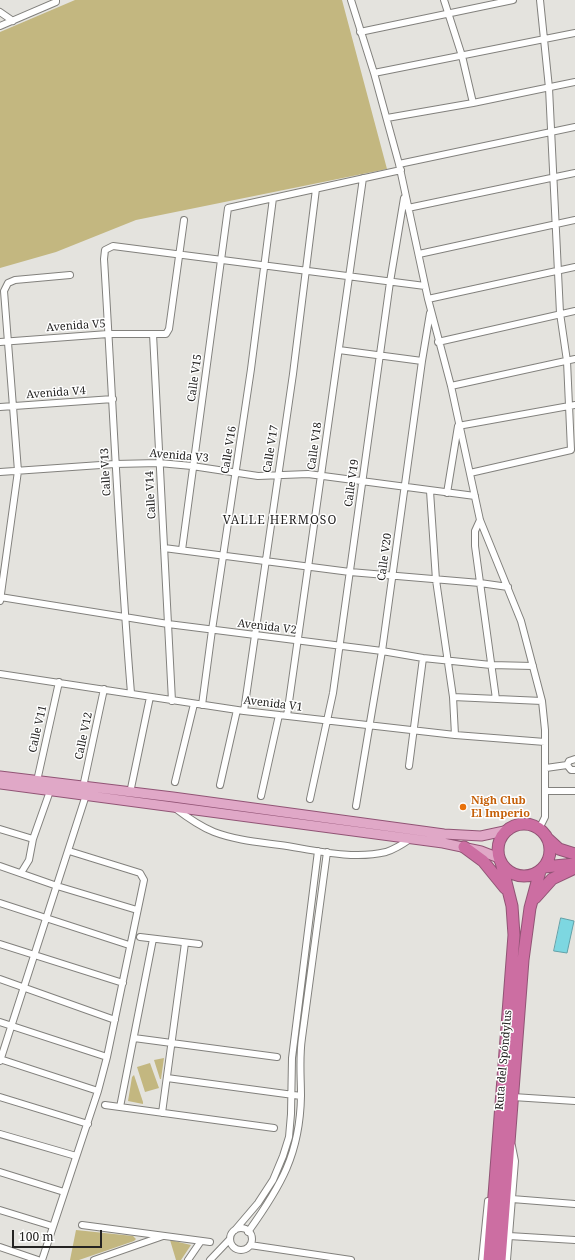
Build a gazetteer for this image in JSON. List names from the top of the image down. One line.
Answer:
{"streets":{"highway":["Ruta del Spóndylus"],"street":["Avenida V5","Calle V15","Avenida V4","Calle V18","Calle V17","Calle V16","Avenida V3","Calle V13","Calle V19","Calle V14","Calle V20","Avenida V2","Avenida V1","Calle V11","Calle V12"]},"crossings":[["Avenida V5","Calle V13"],["Avenida V5","Calle V14"],["Calle V15","Calle V16"],["Calle V15","Avenida V3"],["Avenida V4","Calle V13"],["Calle V18","Avenida V3"],["Calle V18","Avenida V2"],["Calle V18","Avenida V1"],["Calle V17","Avenida V3"],["Calle V17","Avenida V2"],["Calle V17","Avenida V1"],["Calle V16","Avenida V3"],["Calle V16","Avenida V2"],["Calle V16","Avenida V1"],["Avenida V3","Calle V13"],["Avenida V3","Calle V19"],["Avenida V3","Calle V14"],["Avenida V3","Calle V20"],["Calle V13","Avenida V2"],["Calle V13","Avenida V1"],["Calle V19","Avenida V2"],["Calle V19","Avenida V1"],["Calle V14","Avenida V2"],["Calle V14","Avenida V1"],["Calle V20","Avenida V2"],["Calle V20","Avenida V1"],["Avenida V1","Calle V11"],["Avenida V1","Calle V12"]],"districts":["VALLE HERMOSO"],"places":["Nigh Club El Imperio"],"scale_bar":"100 m"}
